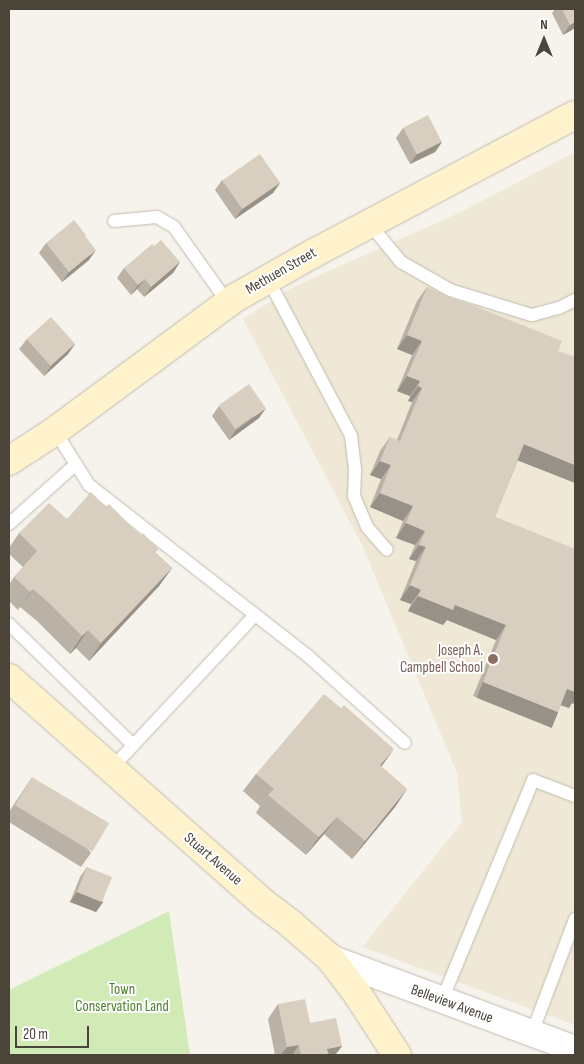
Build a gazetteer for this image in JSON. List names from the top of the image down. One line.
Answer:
{"streets":{"street":["Methuen Street","Stuart Avenue","Belleview Avenue"]},"crossings":[["Stuart Avenue","Belleview Avenue"]],"parks":["Town Conservation Land"],"places":["Joseph A. Campbell School"],"scale_bar":"20 m","north":"top"}
